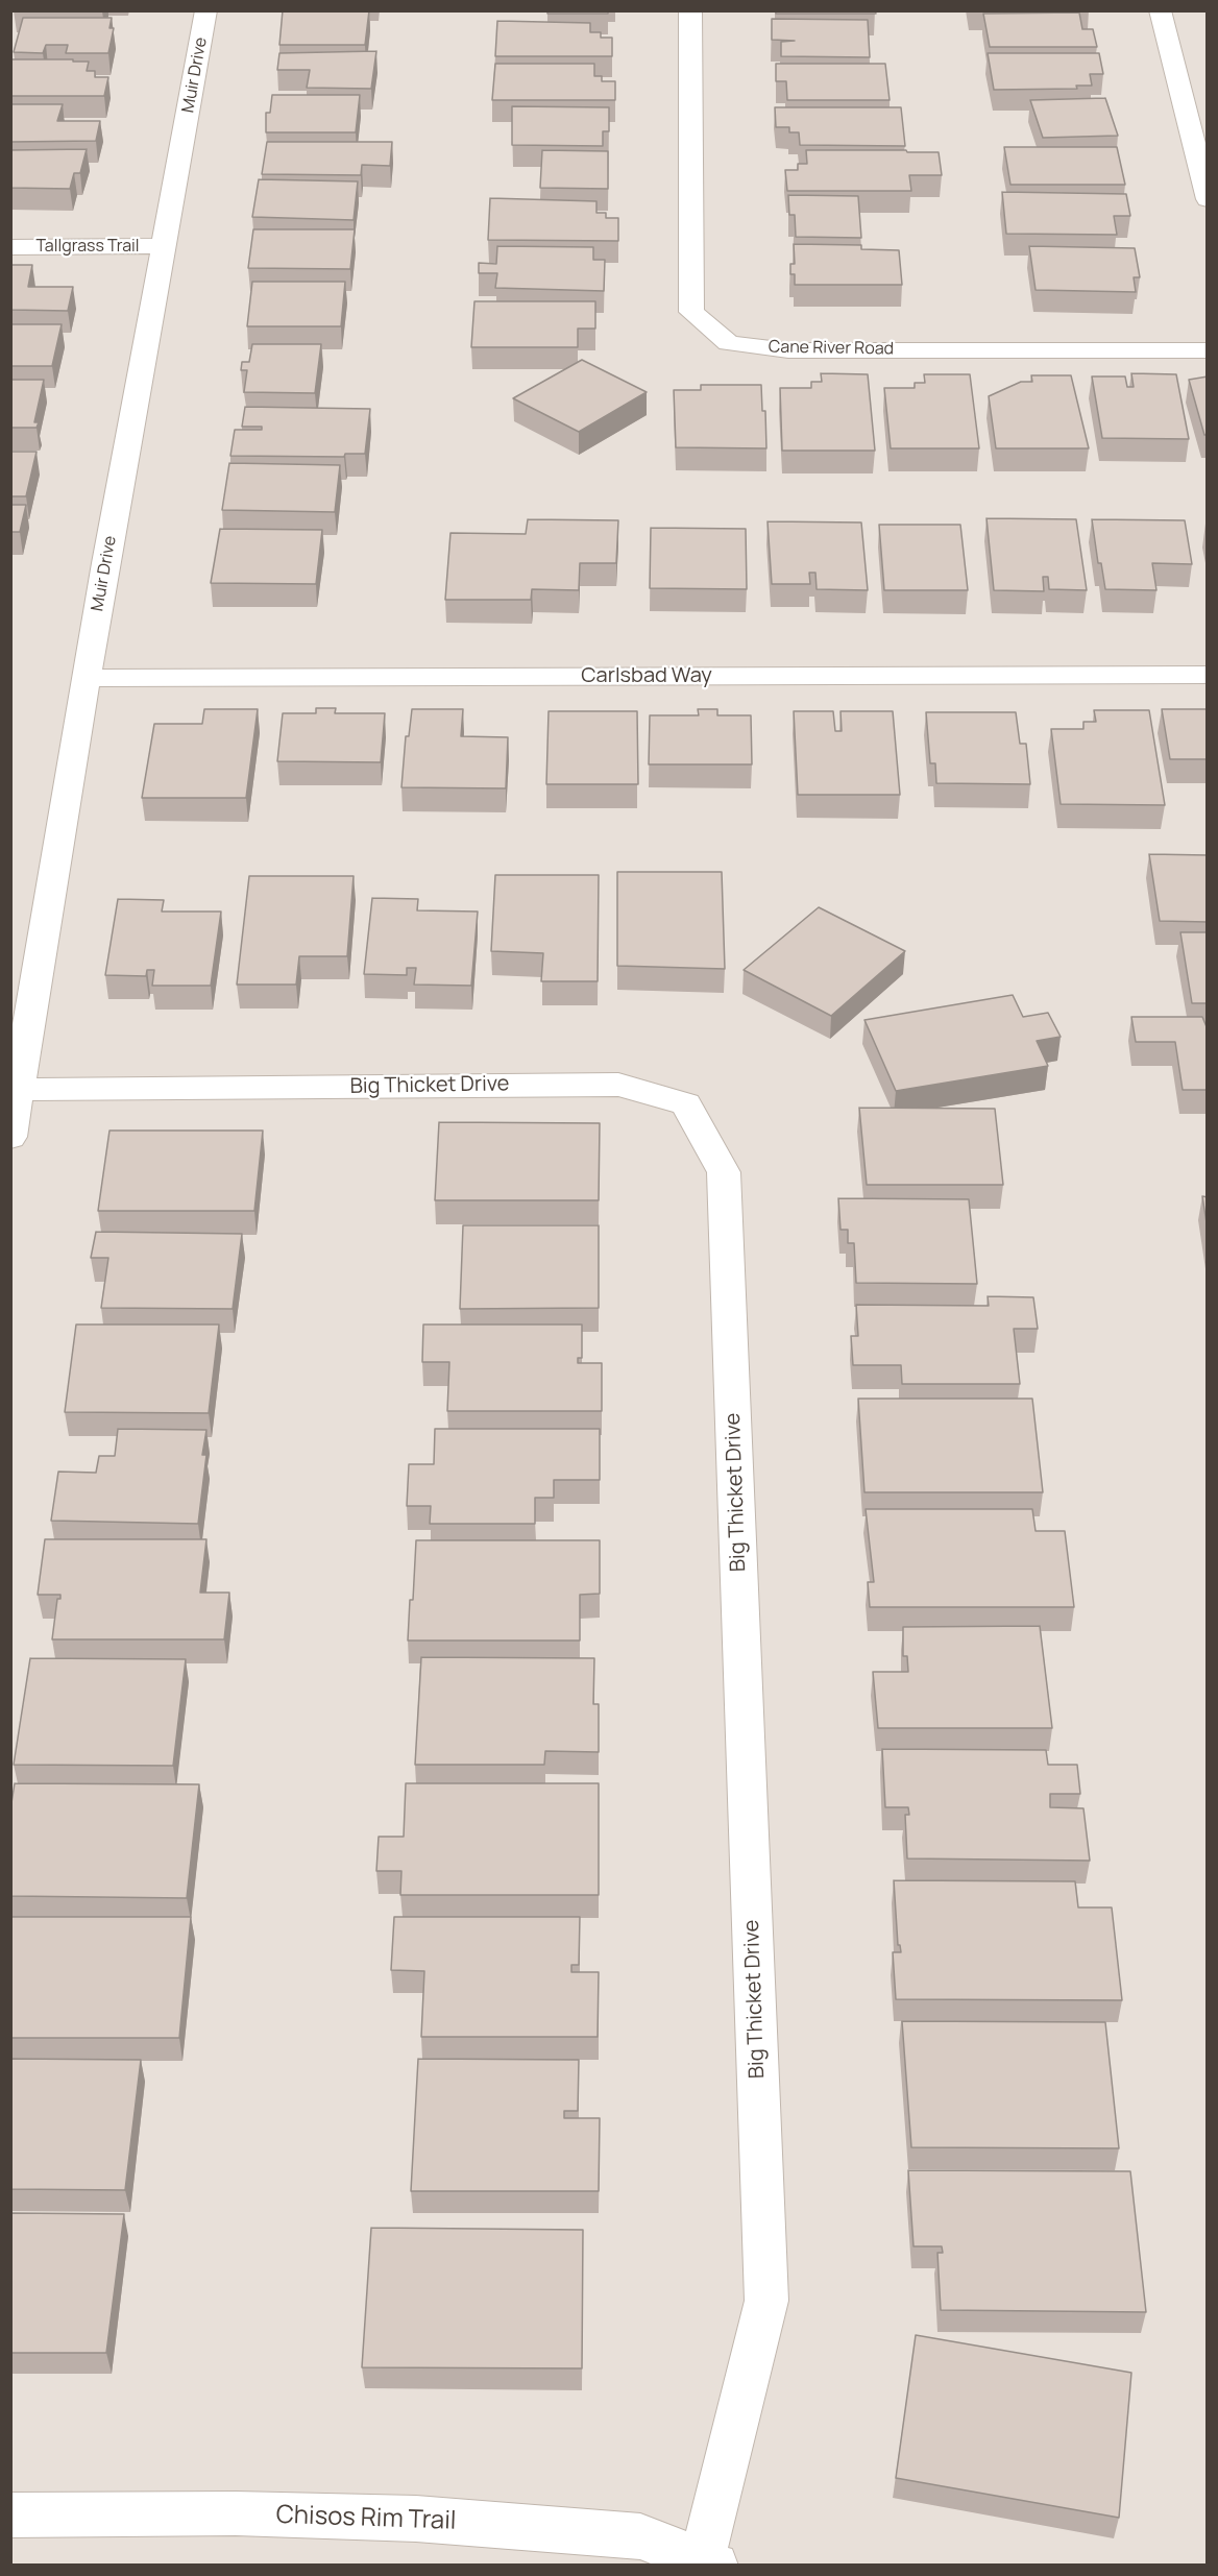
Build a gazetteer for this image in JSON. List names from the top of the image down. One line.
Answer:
{"streets":{"street":["Muir Drive","Tallgrass Trail","Cane River Road","Carlsbad Way","Big Thicket Drive","Chisos Rim Trail"]},"crossings":[["Muir Drive","Tallgrass Trail"],["Muir Drive","Carlsbad Way"],["Muir Drive","Big Thicket Drive"],["Big Thicket Drive","Chisos Rim Trail"]]}
